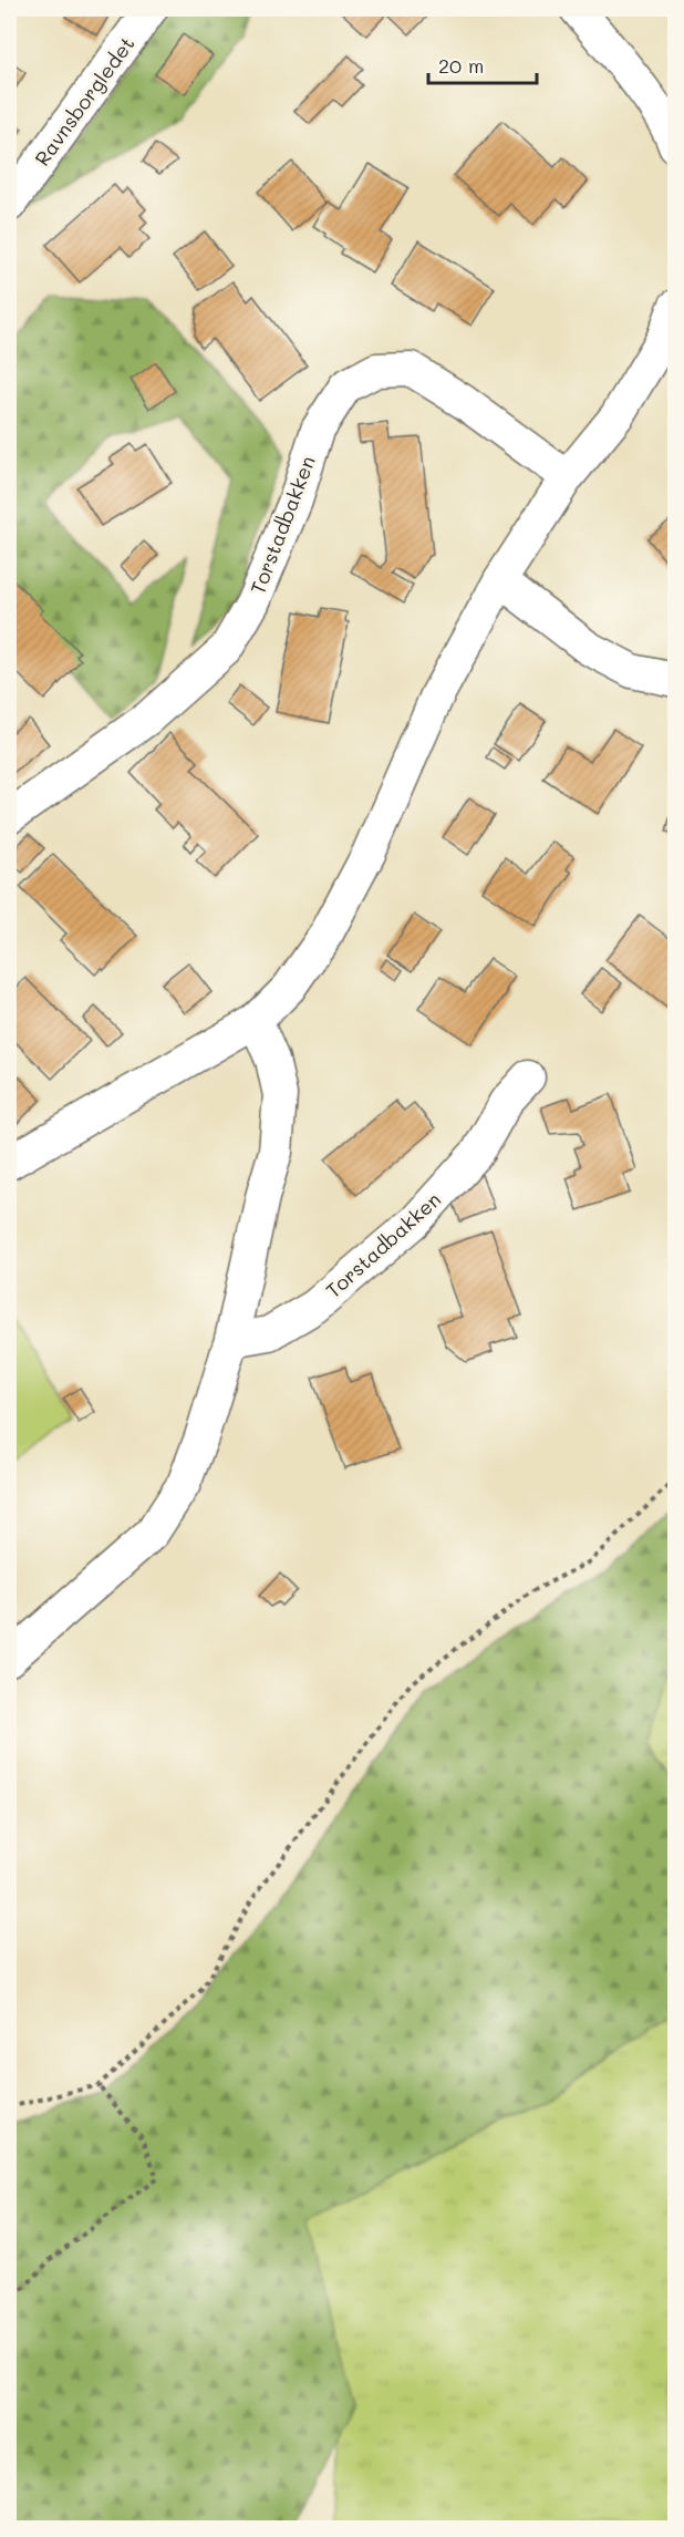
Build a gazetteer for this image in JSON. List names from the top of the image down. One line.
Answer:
{"streets":{"street":["Ravnsborgledet","Torstadbakken"]},"scale_bar":"20 m"}
